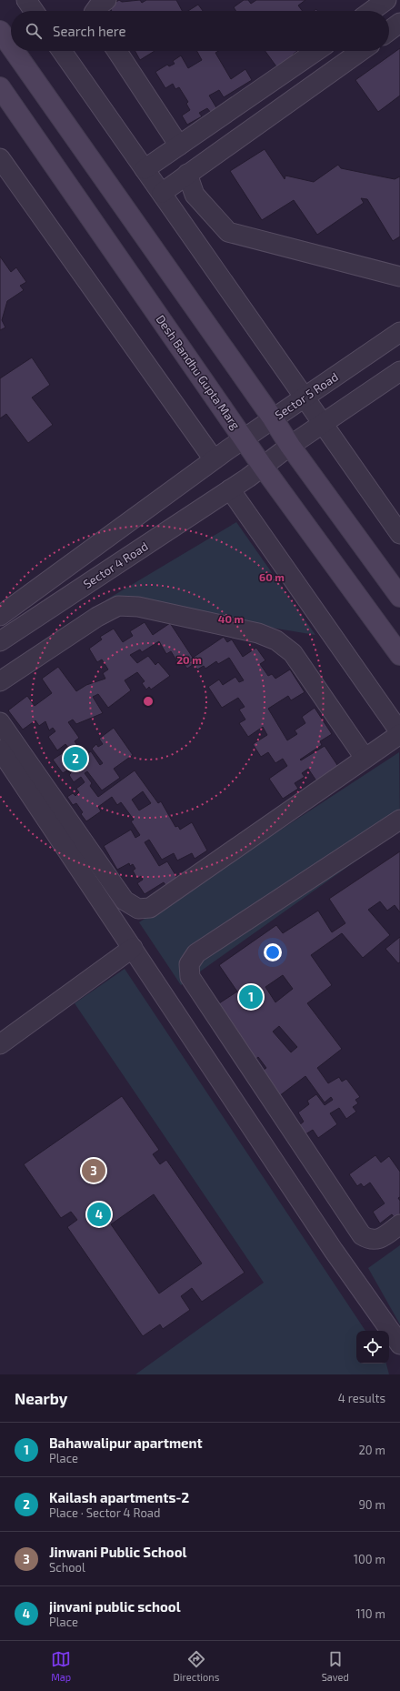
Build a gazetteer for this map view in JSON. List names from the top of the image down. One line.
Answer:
{"streets":{"street":["Desh Bandhu Gupta Marg","Sector 5 Road","Sector 4 Road"]},"crossings":[["Desh Bandhu Gupta Marg","Sector 5 Road"]],"page":{"search":"Search here","pins":["2","1","3","4"],"heading":["Nearby","4 results"],"list":[{"mark":"1","name":"Bahawalipur apartment","note":"Place","value":"20 m"},{"mark":"2","name":"Kailash apartments-2","note":"Place · Sector 4 Road","value":"90 m"},{"mark":"3","name":"Jinwani Public School","note":"School","value":"100 m"},{"mark":"4","name":"jinvani public school","note":"Place","value":"110 m"}],"nav":["Map","Directions","Saved"]},"rings":["60 m","40 m","20 m"]}
